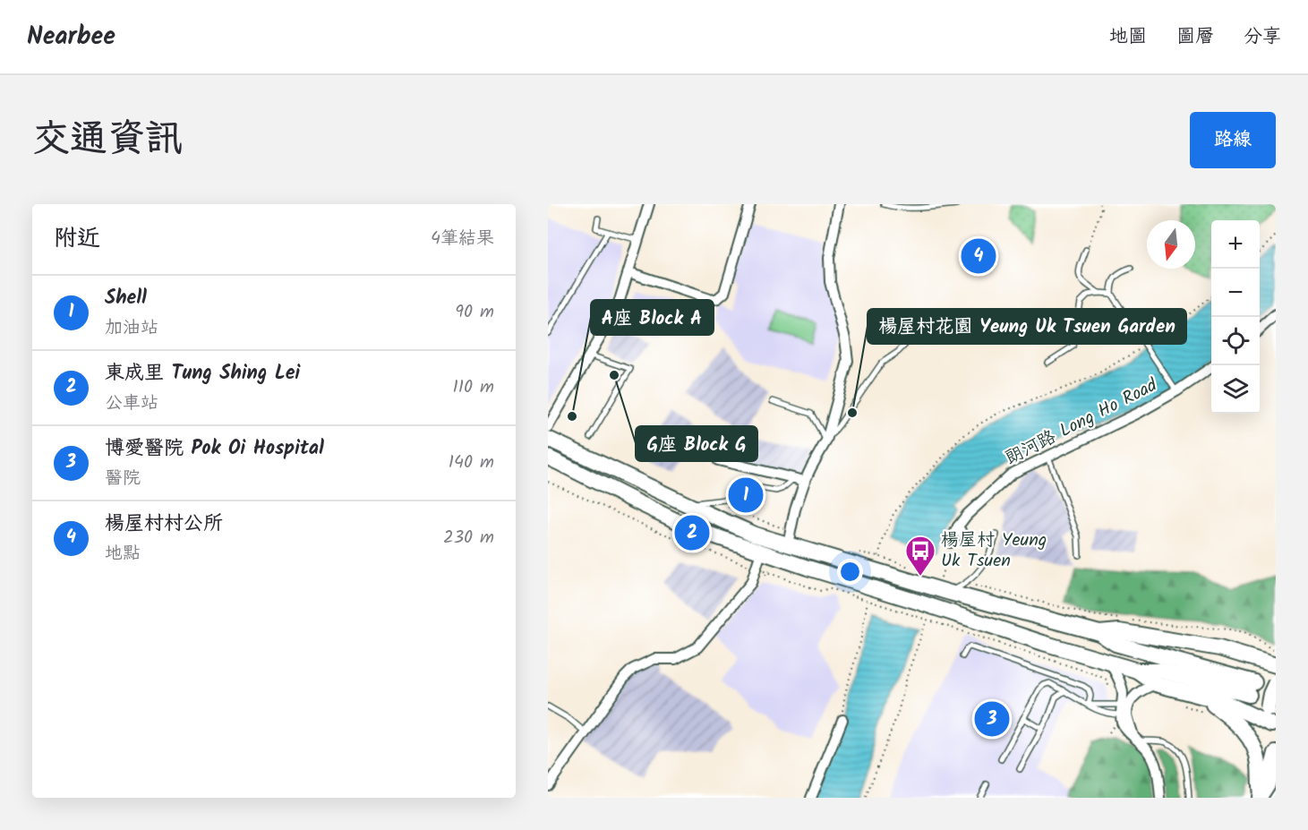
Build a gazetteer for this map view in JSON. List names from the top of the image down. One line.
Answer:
{"streets":{"street":["朗河路 Long Ho Road"]},"places":{"other":["G座 Block G","楊屋村花園 Yeung Uk Tsuen Garden","A座 Block A"],"bus stop":["楊屋村 Yeung Uk Tsuen"]},"north":"bottom","page":{"header":"Nearbee","nav":["地圖","圖層","分享"],"title":"交通資訊","buttons":"路線","heading":["附近","4筆結果"],"map_buttons":["+","−"],"pins":["4","1","2","3"],"list":[{"mark":"1","name":"Shell","note":"加油站","value":"90 m"},{"mark":"2","name":"東成里 Tung Shing Lei","note":"公車站","value":"110 m"},{"mark":"3","name":"博愛醫院 Pok Oi Hospital","note":"醫院","value":"140 m"},{"mark":"4","name":"楊屋村村公所","note":"地點","value":"230 m"}]}}
